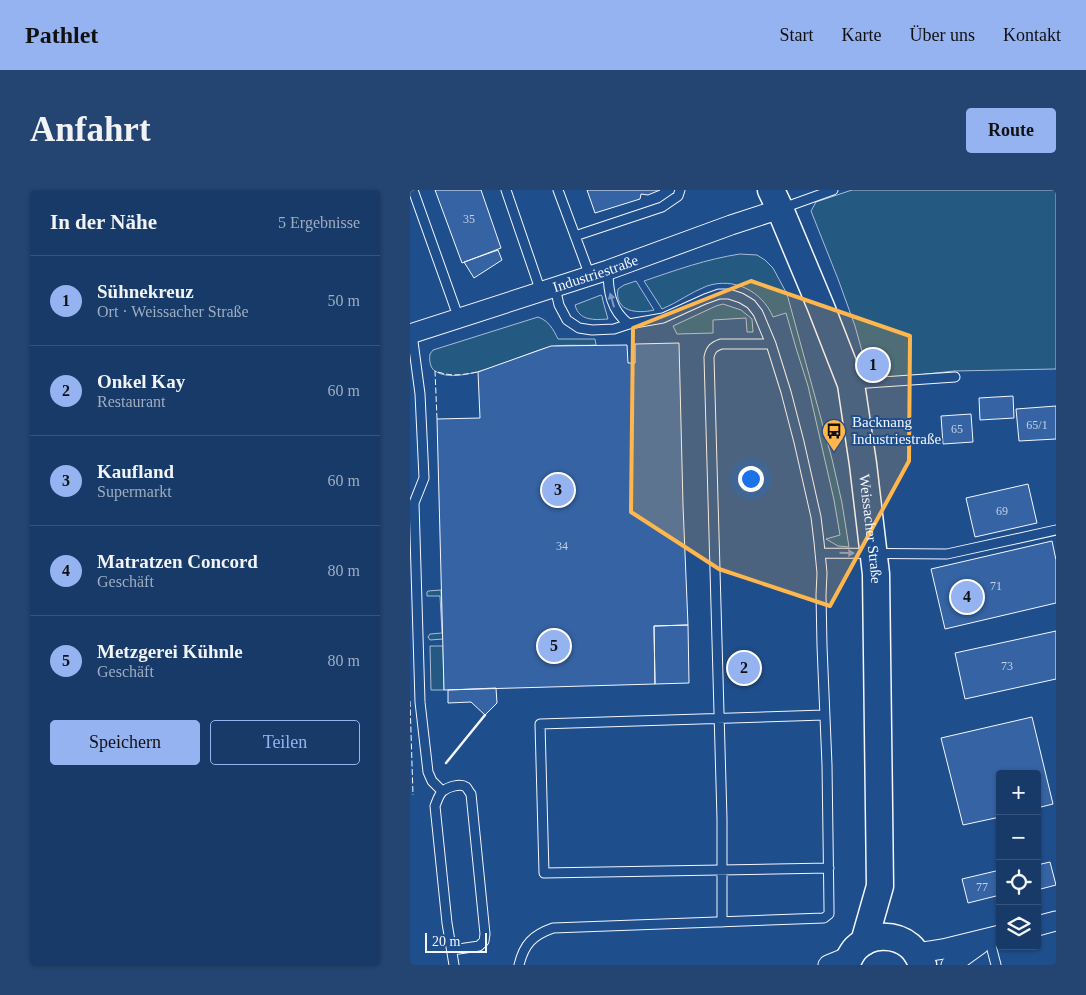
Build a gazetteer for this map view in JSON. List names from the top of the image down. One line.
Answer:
{"streets":{"street":["Industriestraße","Weissacher Straße"]},"crossings":[["Industriestraße","Weissacher Straße"]],"places":{"bus stop":["Backnang Industriestraße"]},"house_numbers":["35","65/1","65","69","34","71","73","77"],"scale_bar":"20 m","page":{"header":"Pathlet","nav":["Start","Karte","Über uns","Kontakt"],"buttons":["Route",["Speichern","Teilen"]],"title":"Anfahrt","heading":["In der Nähe","5 Ergebnisse"],"list":[{"mark":"1","name":"Sühnekreuz","note":"Ort · Weissacher Straße","value":"50 m"},{"mark":"2","name":"Onkel Kay","note":"Restaurant","value":"60 m"},{"mark":"3","name":"Kaufland","note":"Supermarkt","value":"60 m"},{"mark":"4","name":"Matratzen Concord","note":"Geschäft","value":"80 m"},{"mark":"5","name":"Metzgerei Kühnle","note":"Geschäft","value":"80 m"}],"pins":["1","3","4","5","2"],"map_buttons":["+","−"],"scale":"20 m"}}
